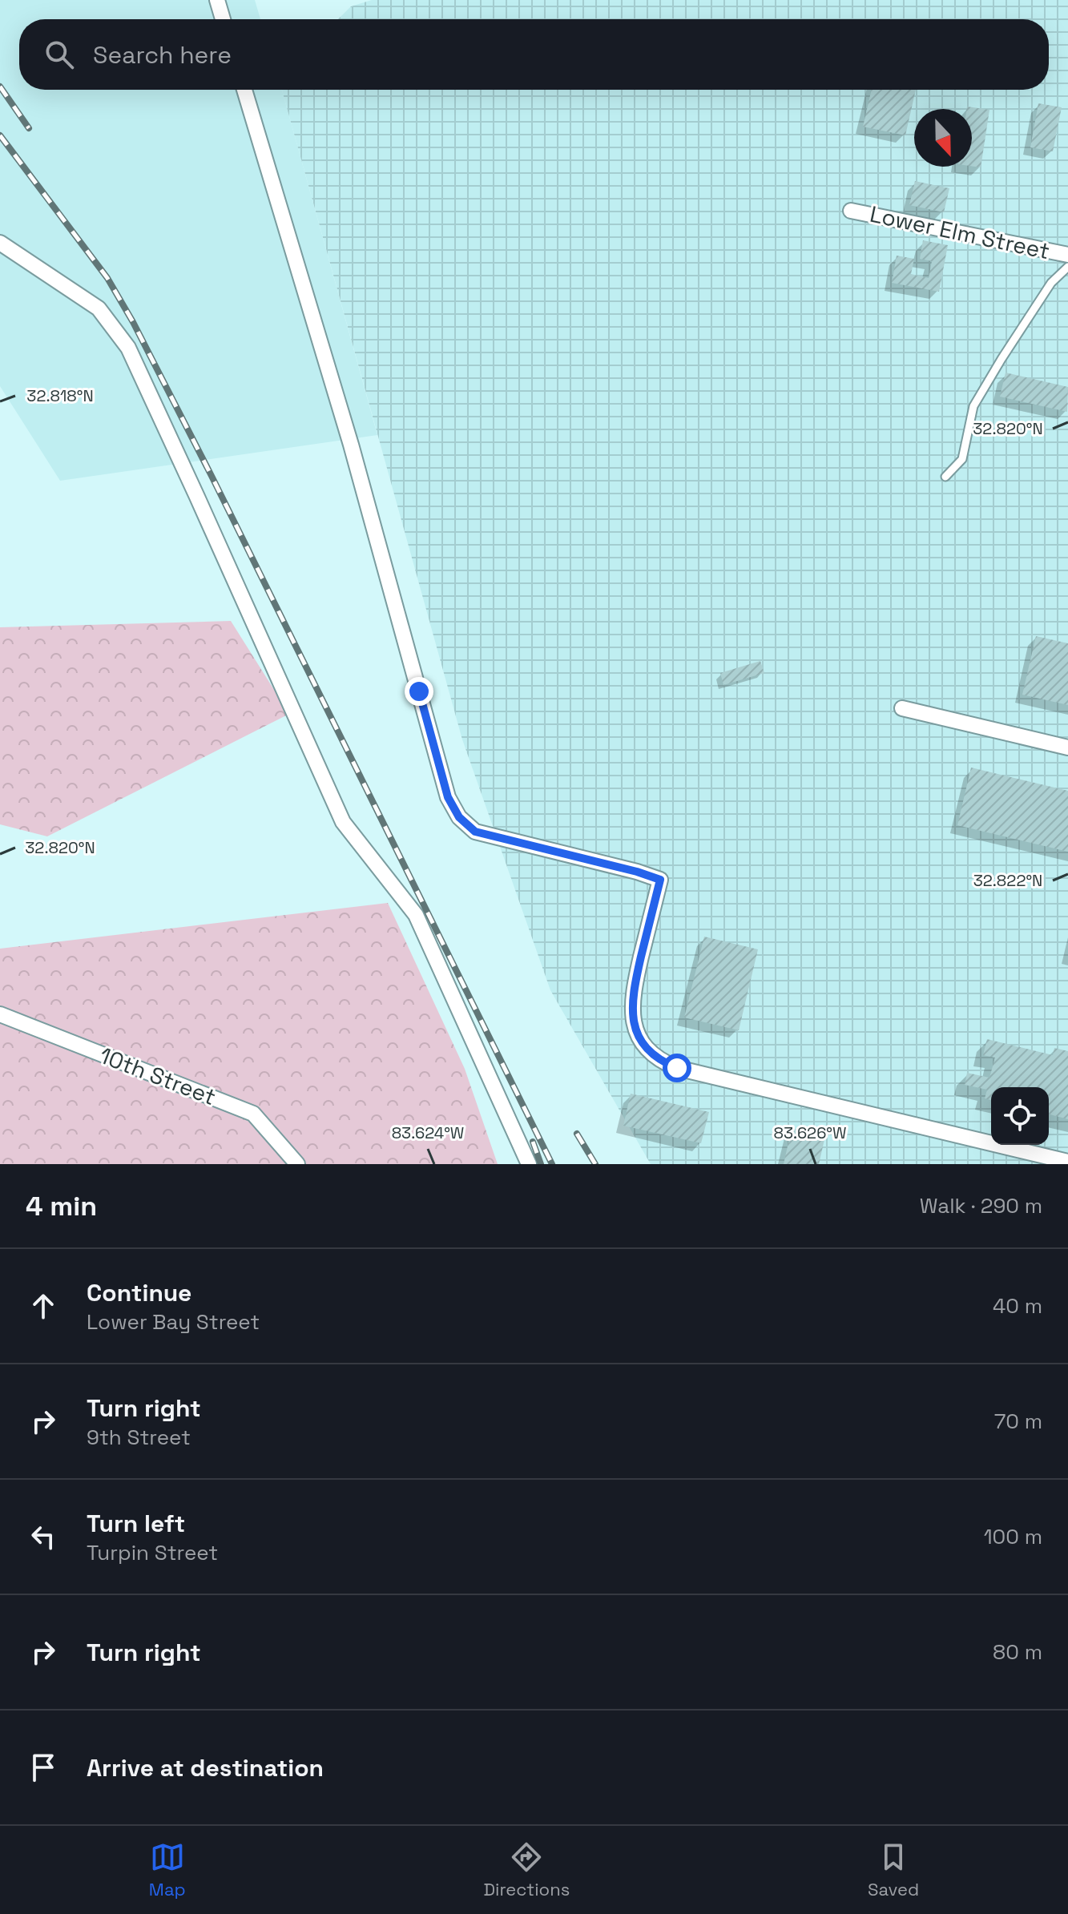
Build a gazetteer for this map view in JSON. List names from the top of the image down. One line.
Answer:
{"streets":{"street":["Lower Elm Street","10th Street"]},"north":"bottom","page":{"search":"Search here","heading":["4 min","Walk · 290 m"],"list":[["Continue","Lower Bay Street","40 m"],["Turn right","9th Street","70 m"],["Turn left","Turpin Street","100 m"],["Turn right","80 m"],"Arrive at destination"],"nav":["Map","Directions","Saved"]},"coordinates":["32.818°N","32.820°N","32.822°N","83.624°W","83.626°W"]}
